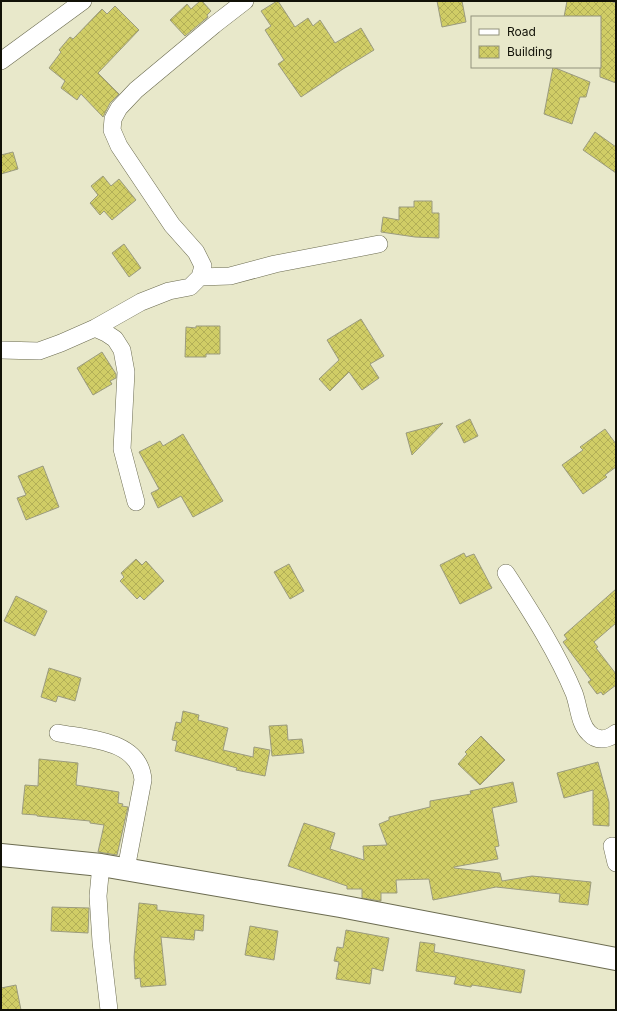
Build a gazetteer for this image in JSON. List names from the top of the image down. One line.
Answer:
{"legend":["Road","Building"]}
